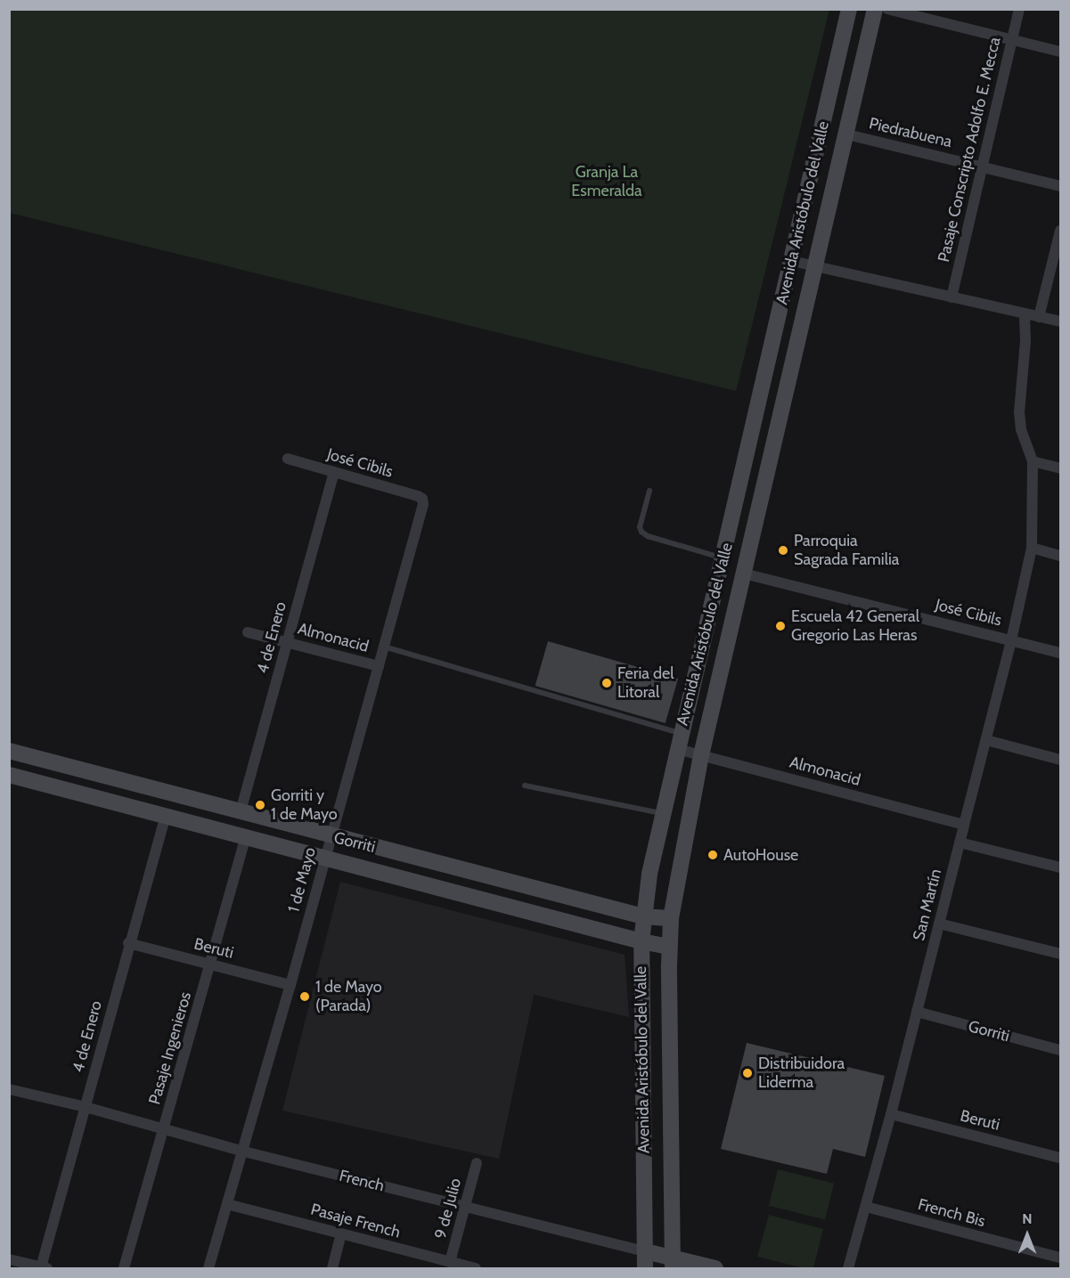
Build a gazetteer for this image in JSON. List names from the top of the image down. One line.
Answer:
{"streets":{"main road":["Avenida Aristóbulo del Valle","Gorriti","French"],"street":["Piedrabuena","Pasaje Conscripto Adolfo E. Mecca","José Cibils","4 de Enero","Almonacid","1 de Mayo","San Martín","Beruti","Pasaje Ingenieros","9 de Julio","French Bis","Pasaje French"]},"crossings":[["Piedrabuena","Pasaje Conscripto Adolfo E. Mecca"],["Piedrabuena","Avenida Aristóbulo del Valle"],["Avenida Aristóbulo del Valle","José Cibils"],["Avenida Aristóbulo del Valle","Almonacid"],["Avenida Aristóbulo del Valle","Gorriti"],["Avenida Aristóbulo del Valle","French"],["José Cibils","4 de Enero"],["José Cibils","1 de Mayo"],["José Cibils","San Martín"],["4 de Enero","Almonacid"],["4 de Enero","Gorriti"],["4 de Enero","Beruti"],["4 de Enero","French"],["Almonacid","1 de Mayo"],["Almonacid","San Martín"],["Gorriti","1 de Mayo"],["Gorriti","San Martín"],["Gorriti","Pasaje Ingenieros"],["1 de Mayo","Beruti"],["1 de Mayo","French"],["1 de Mayo","Pasaje French"],["San Martín","Beruti"],["San Martín","French Bis"],["Beruti","Pasaje Ingenieros"],["Pasaje Ingenieros","French"],["French","9 de Julio"],["9 de Julio","Pasaje French"]],"parks":["Granja La Esmeralda"],"places":["Parroquia Sagrada Familia","Escuela 42 General Gregorio Las Heras","Feria del Litoral","Gorriti y 1 de Mayo","AutoHouse","1 de Mayo (Parada)","Distribuidora Liderma"],"north":"top"}
